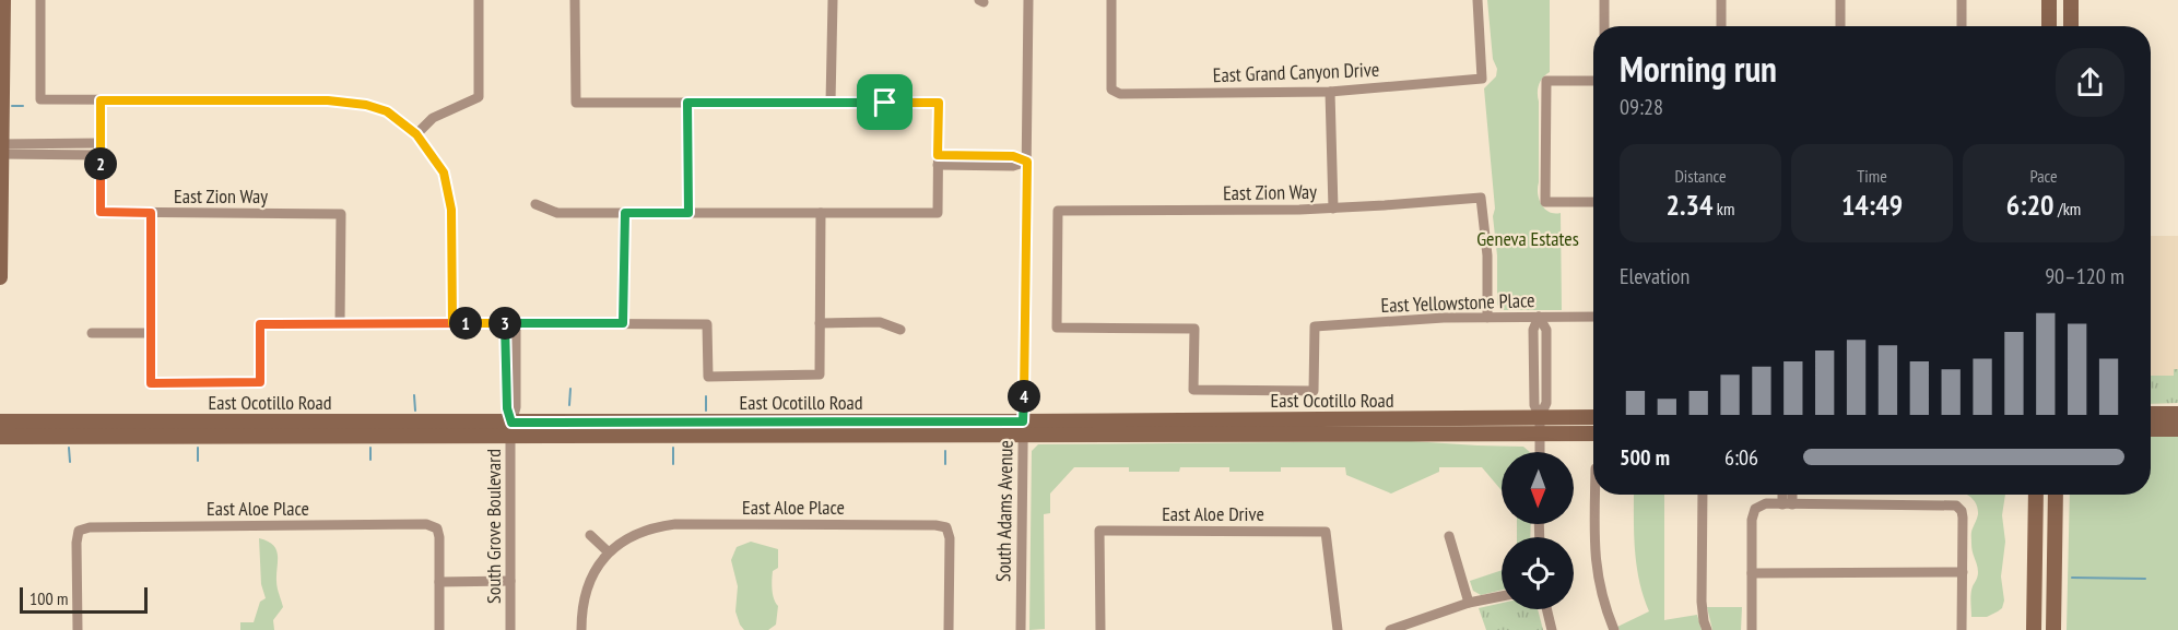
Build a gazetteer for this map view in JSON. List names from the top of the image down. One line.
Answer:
{"streets":{"main road":["East Ocotillo Road"],"street":["East Grand Canyon Drive","East Zion Way","East Yellowstone Place","East Aloe Place","South Adams Avenue","East Aloe Drive","South Grove Boulevard"]},"crossings":[["East Zion Way","East Yellowstone Place"],["East Ocotillo Road","South Adams Avenue"],["East Ocotillo Road","South Grove Boulevard"]],"parks":["Geneva Estates"],"scale_bar":"100 m","north":"bottom","page":{"heading":["Morning run","09:28"],"stats":[["Distance","2.34 km"],["Time","14:49"],["Pace","6:20 /km"]],"pins":["2","1","3","4"],"chart":["Elevation","90–120 m"],"list":[{"name":"500 m","note":"6:06"}],"scale":"100 m"}}
